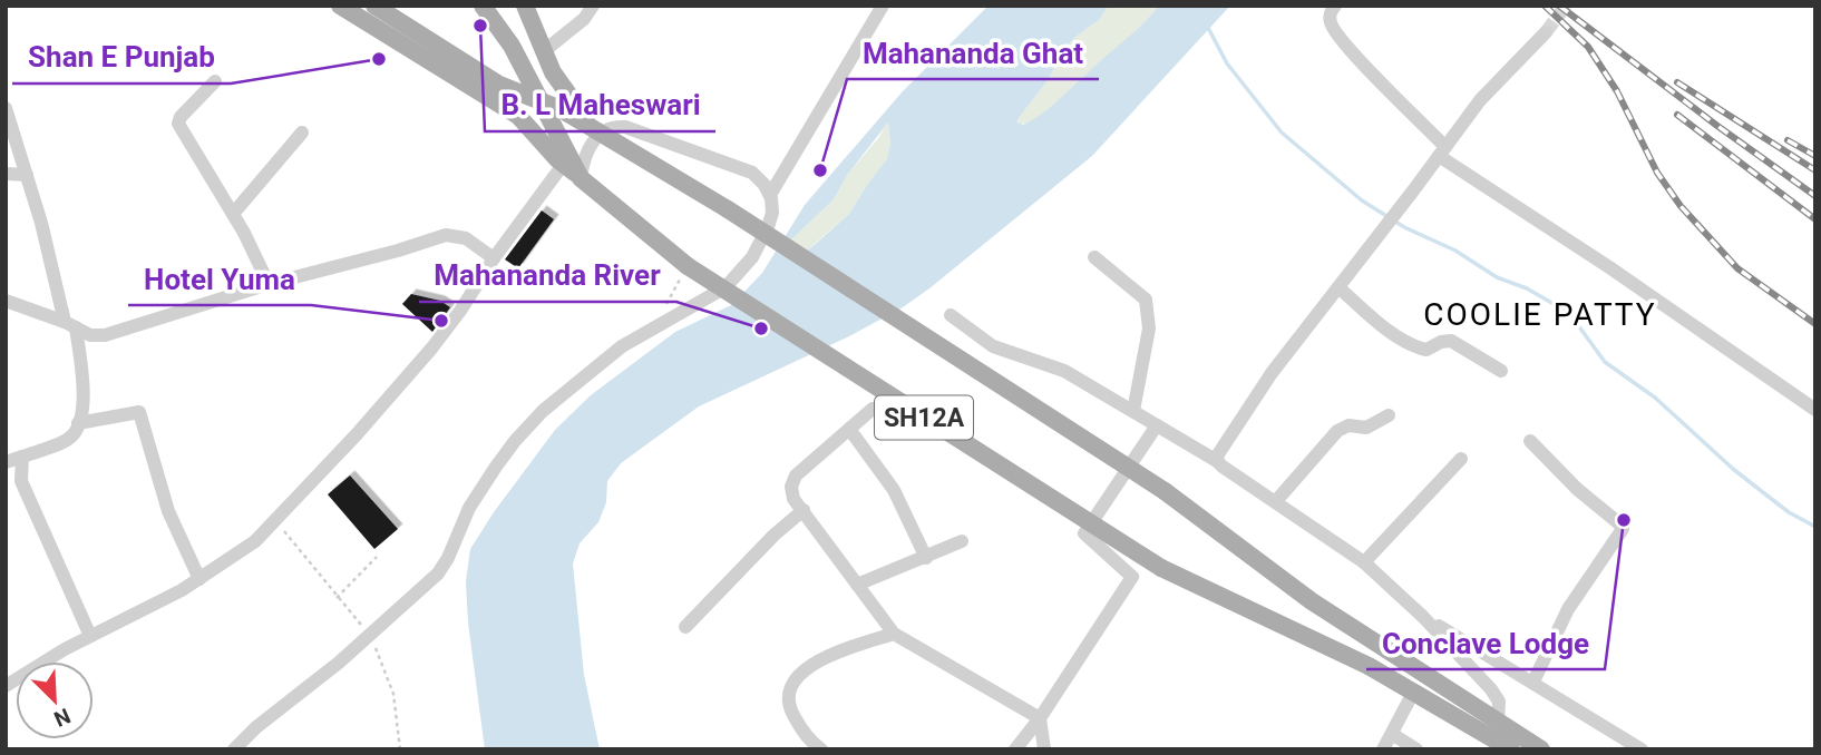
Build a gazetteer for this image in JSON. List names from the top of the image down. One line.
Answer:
{"streets":{"main road":["SH12A"]},"districts":["COOLIE PATTY"],"places":["B. L Maheswari","Shan E Punjab","Mahananda Ghat","Hotel Yuma","Mahananda River","Conclave Lodge"],"north":"bottom right"}
